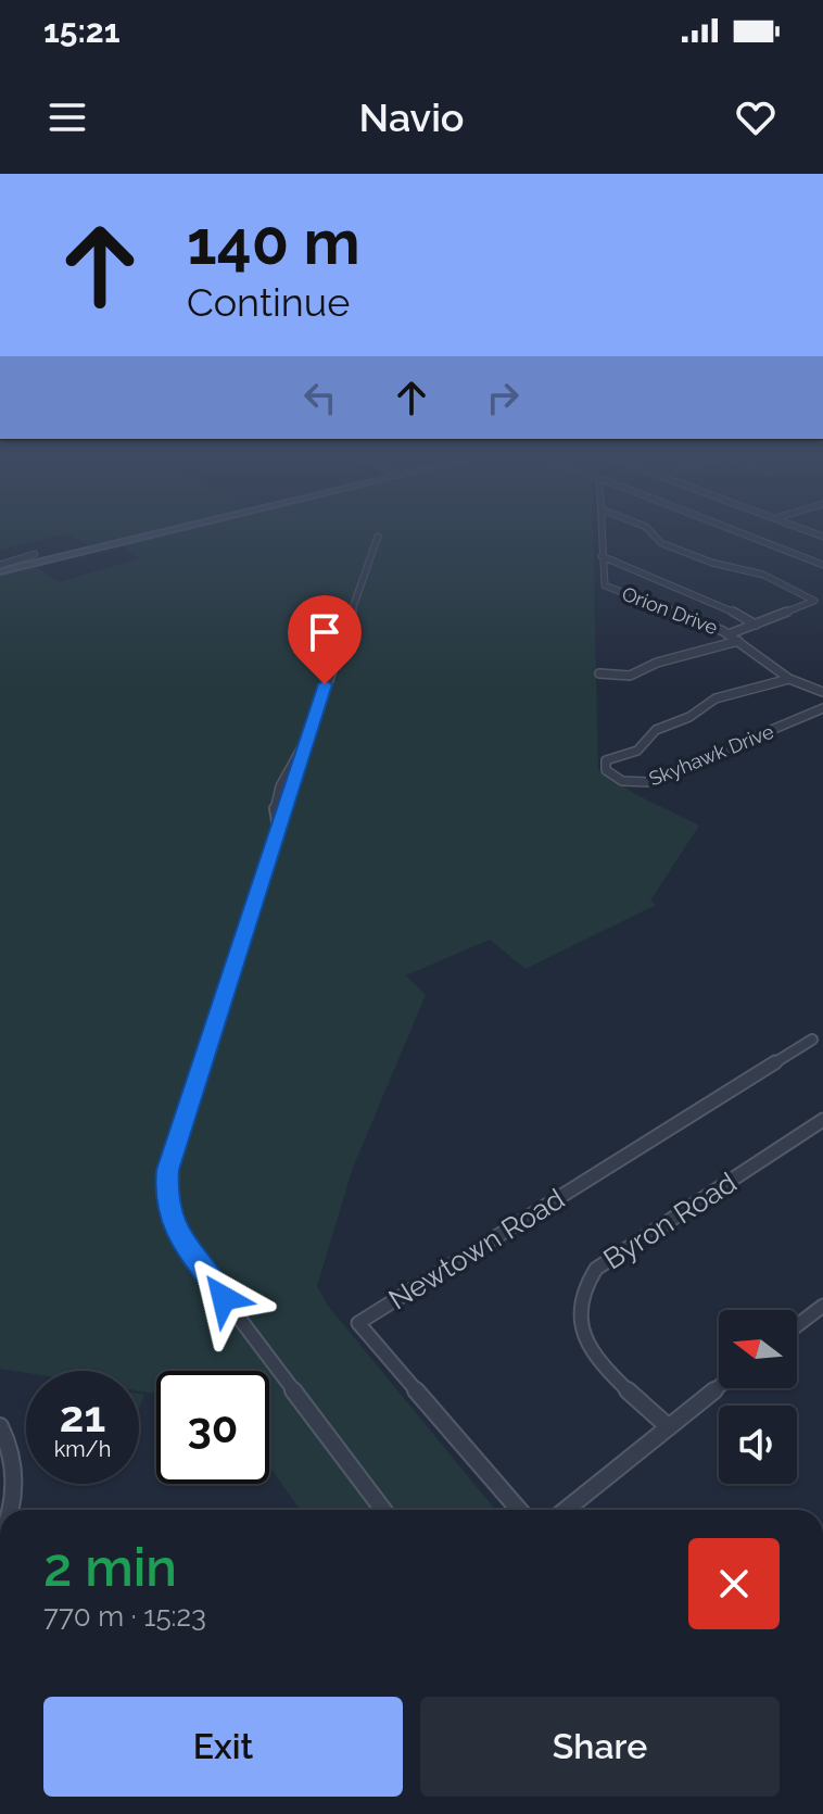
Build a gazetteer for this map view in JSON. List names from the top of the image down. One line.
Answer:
{"streets":{"street":["Orion Drive","Skyhawk Drive","Byron Road","Newtown Road"]},"north":"left","page":{"status":"15:21","header":"Navio","turn":["140 m","Continue"],"speed":"21 km/h","limit":"30","heading":["2 min","770 m · 15:23"],"buttons":["Exit","Share"]}}
